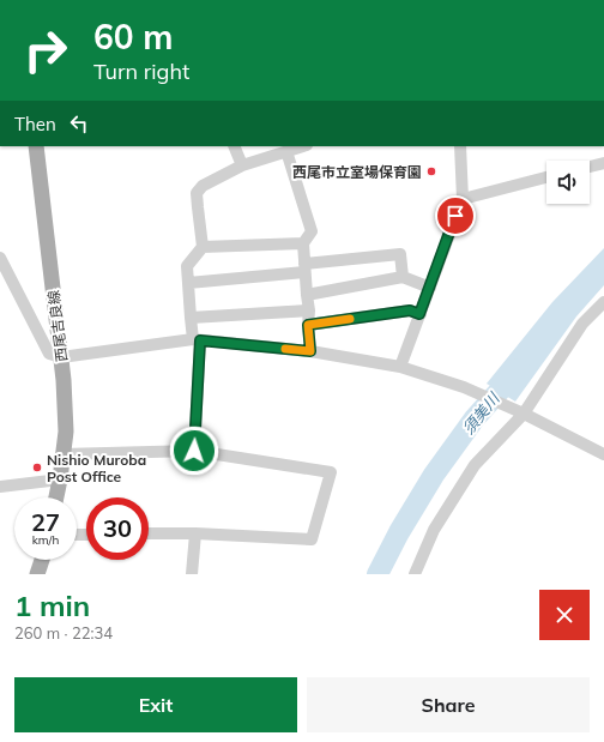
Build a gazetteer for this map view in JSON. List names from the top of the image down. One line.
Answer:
{"streets":{"main road":["西尾吉良線"]},"water":["須美川"],"places":["西尾市立室場保育園","Nishio Muroba Post Office"],"page":{"turn":["60 m","Turn right"],"then":"Then","speed":"27 km/h","limit":"30","heading":["1 min","260 m · 22:34"],"buttons":["Exit","Share"]}}
